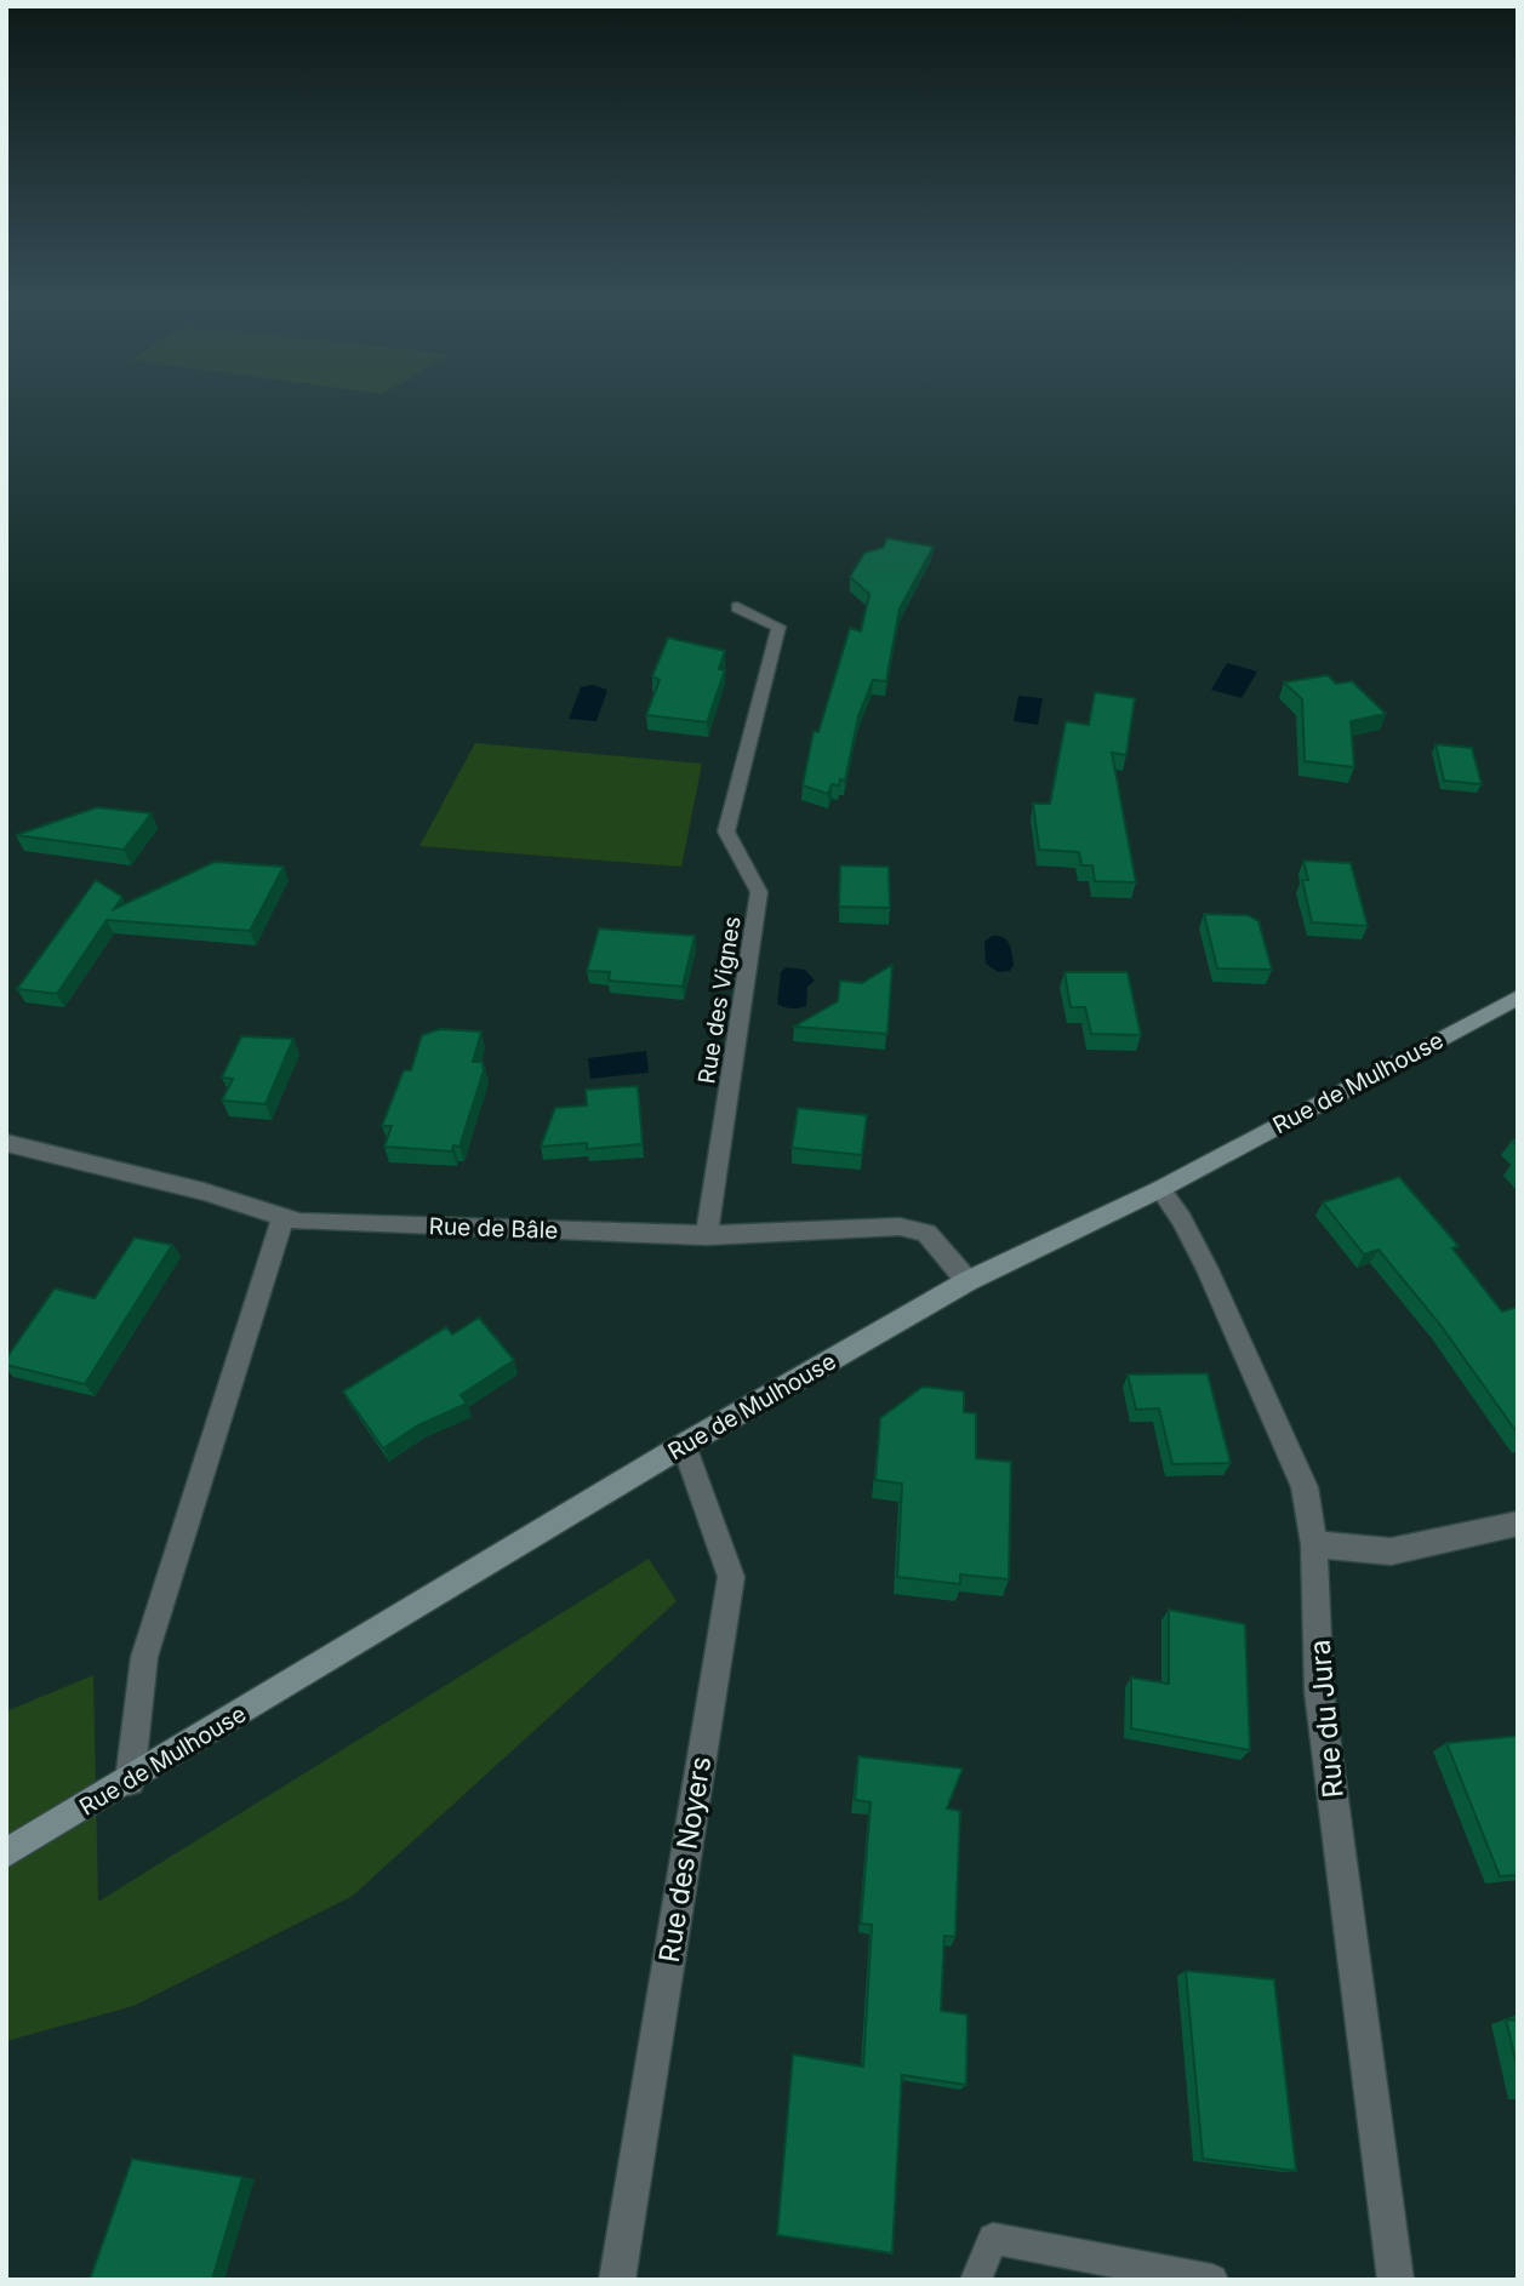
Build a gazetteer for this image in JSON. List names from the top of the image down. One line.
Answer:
{"streets":{"main road":["Rue de Mulhouse"],"street":["Rue des Vignes","Rue de Bâle","Rue du Jura","Rue des Noyers"]},"crossings":[["Rue des Vignes","Rue de Bâle"],["Rue de Mulhouse","Rue de Bâle"],["Rue de Mulhouse","Rue du Jura"],["Rue de Mulhouse","Rue des Noyers"]]}
